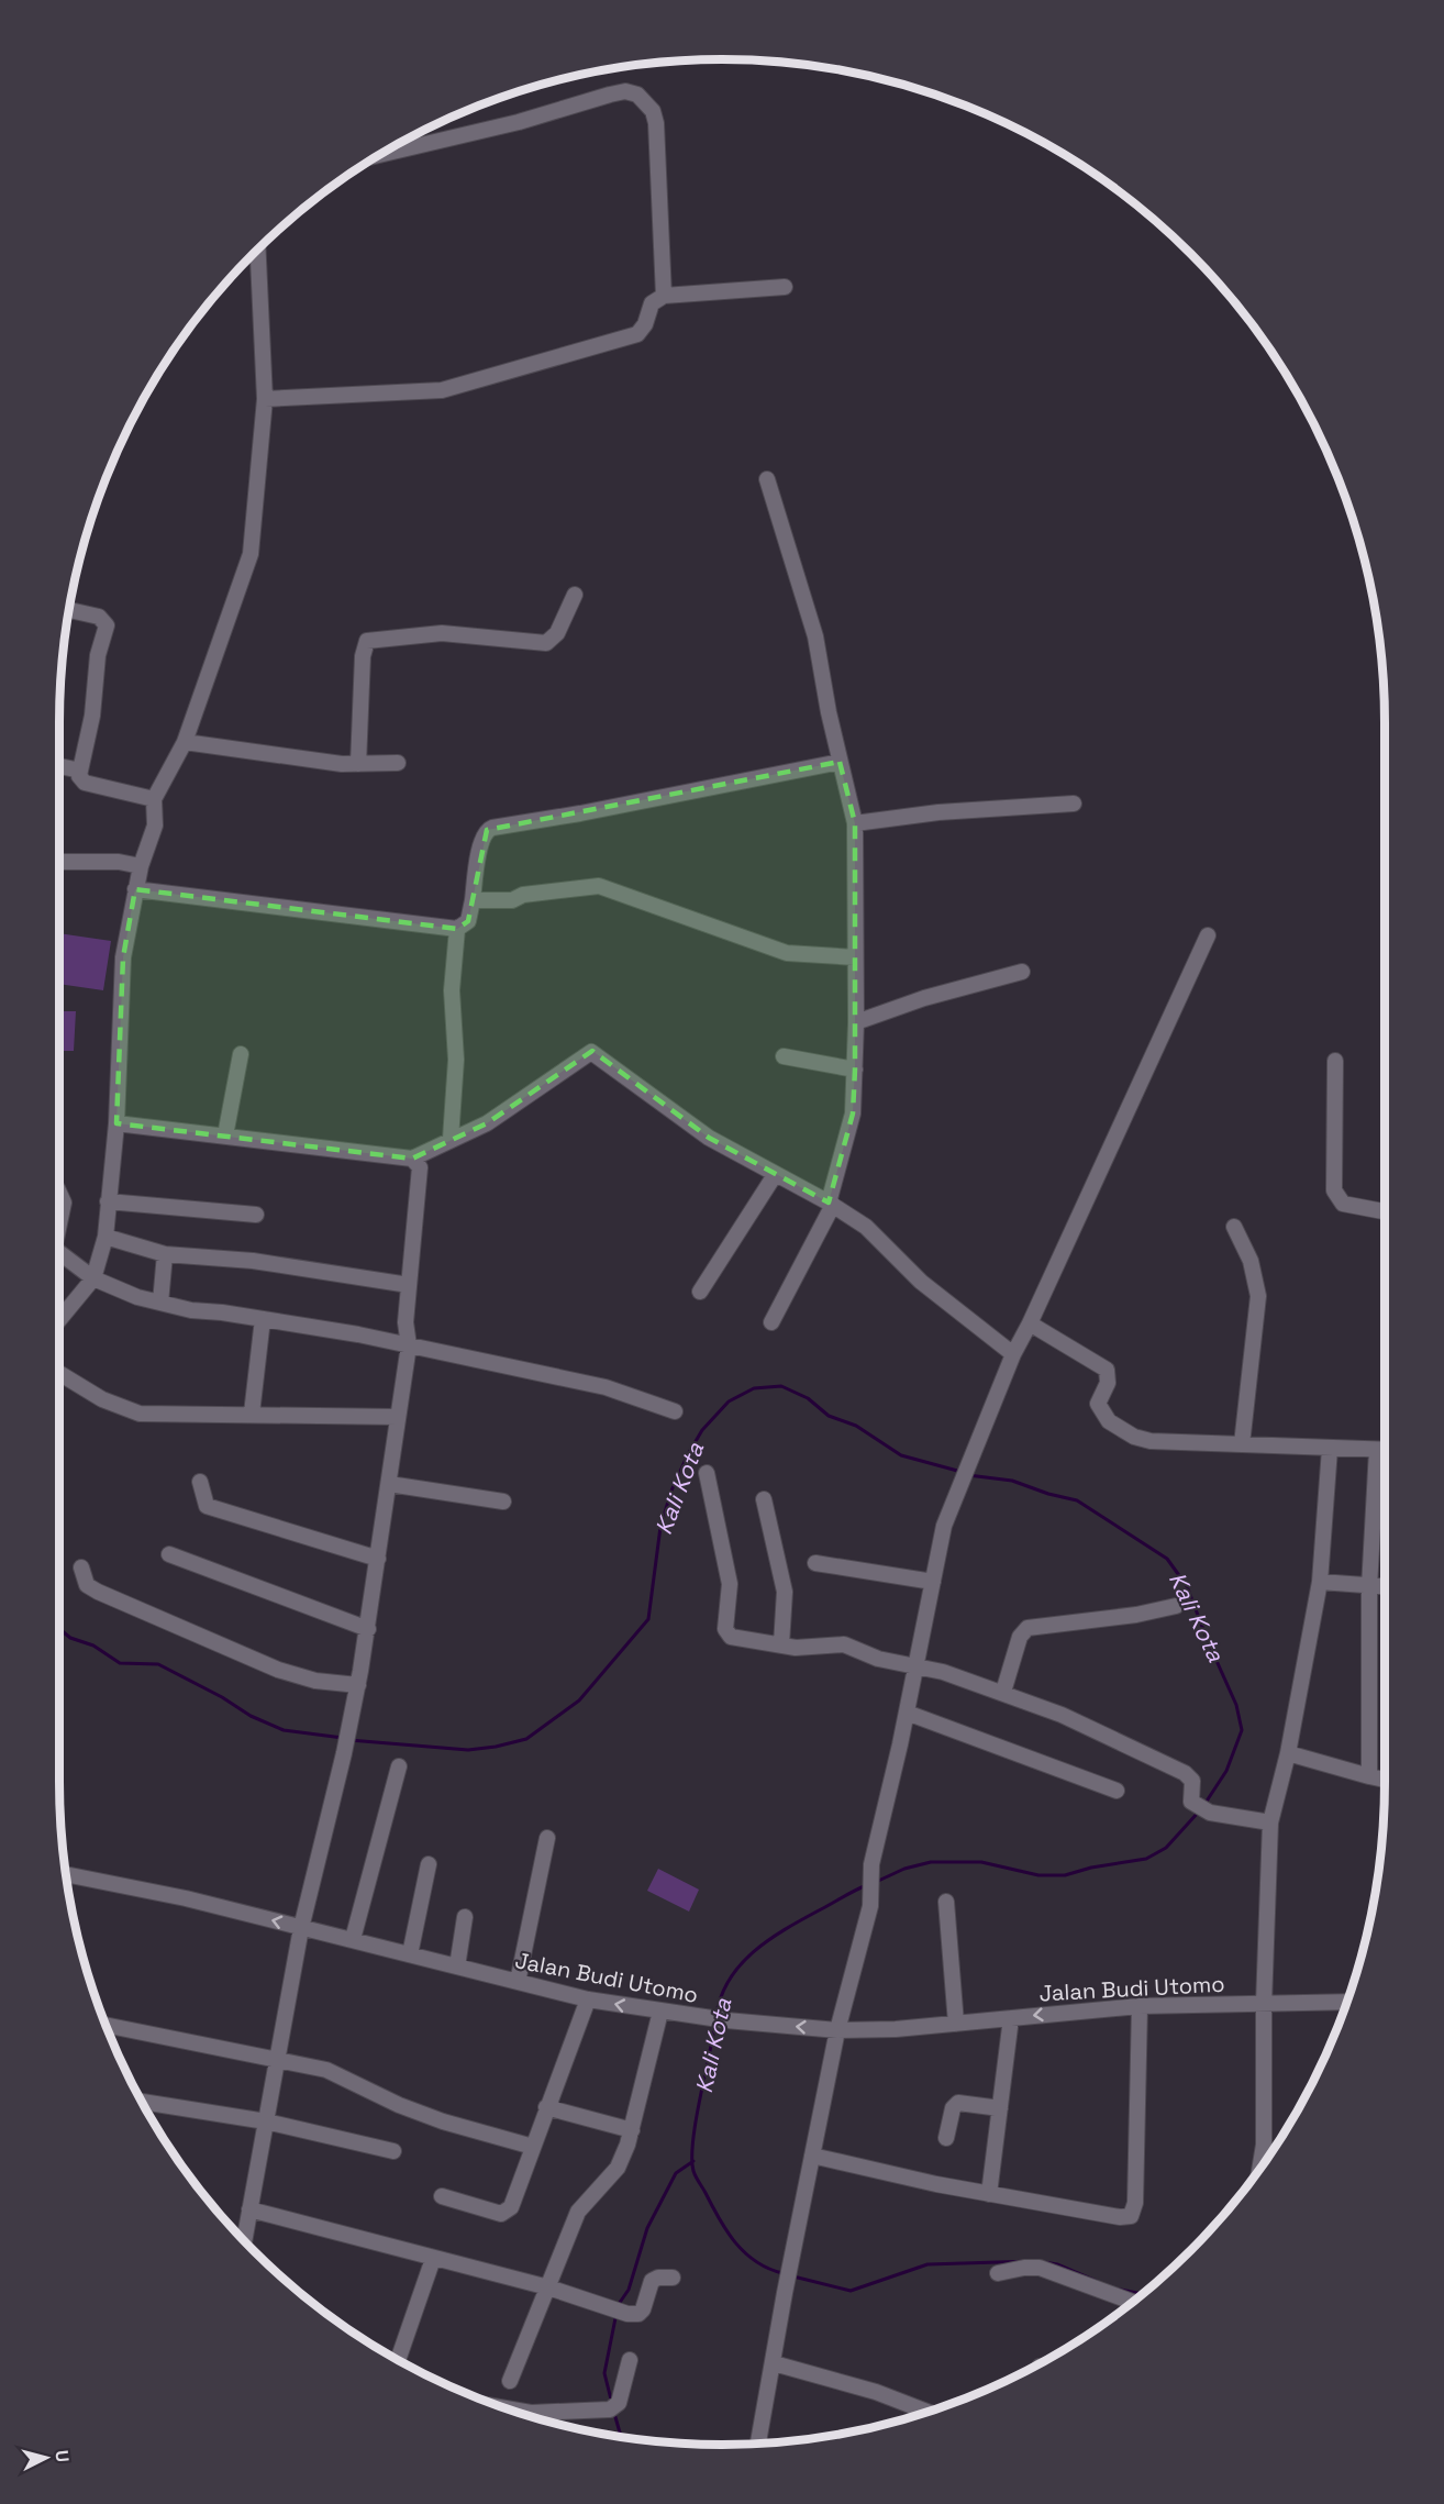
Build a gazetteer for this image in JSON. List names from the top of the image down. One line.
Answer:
{"streets":{"street":["Jalan Budi Utomo"]},"one_way":["Jalan Budi Utomo"],"water":["Kali Kota"],"north":"right"}
